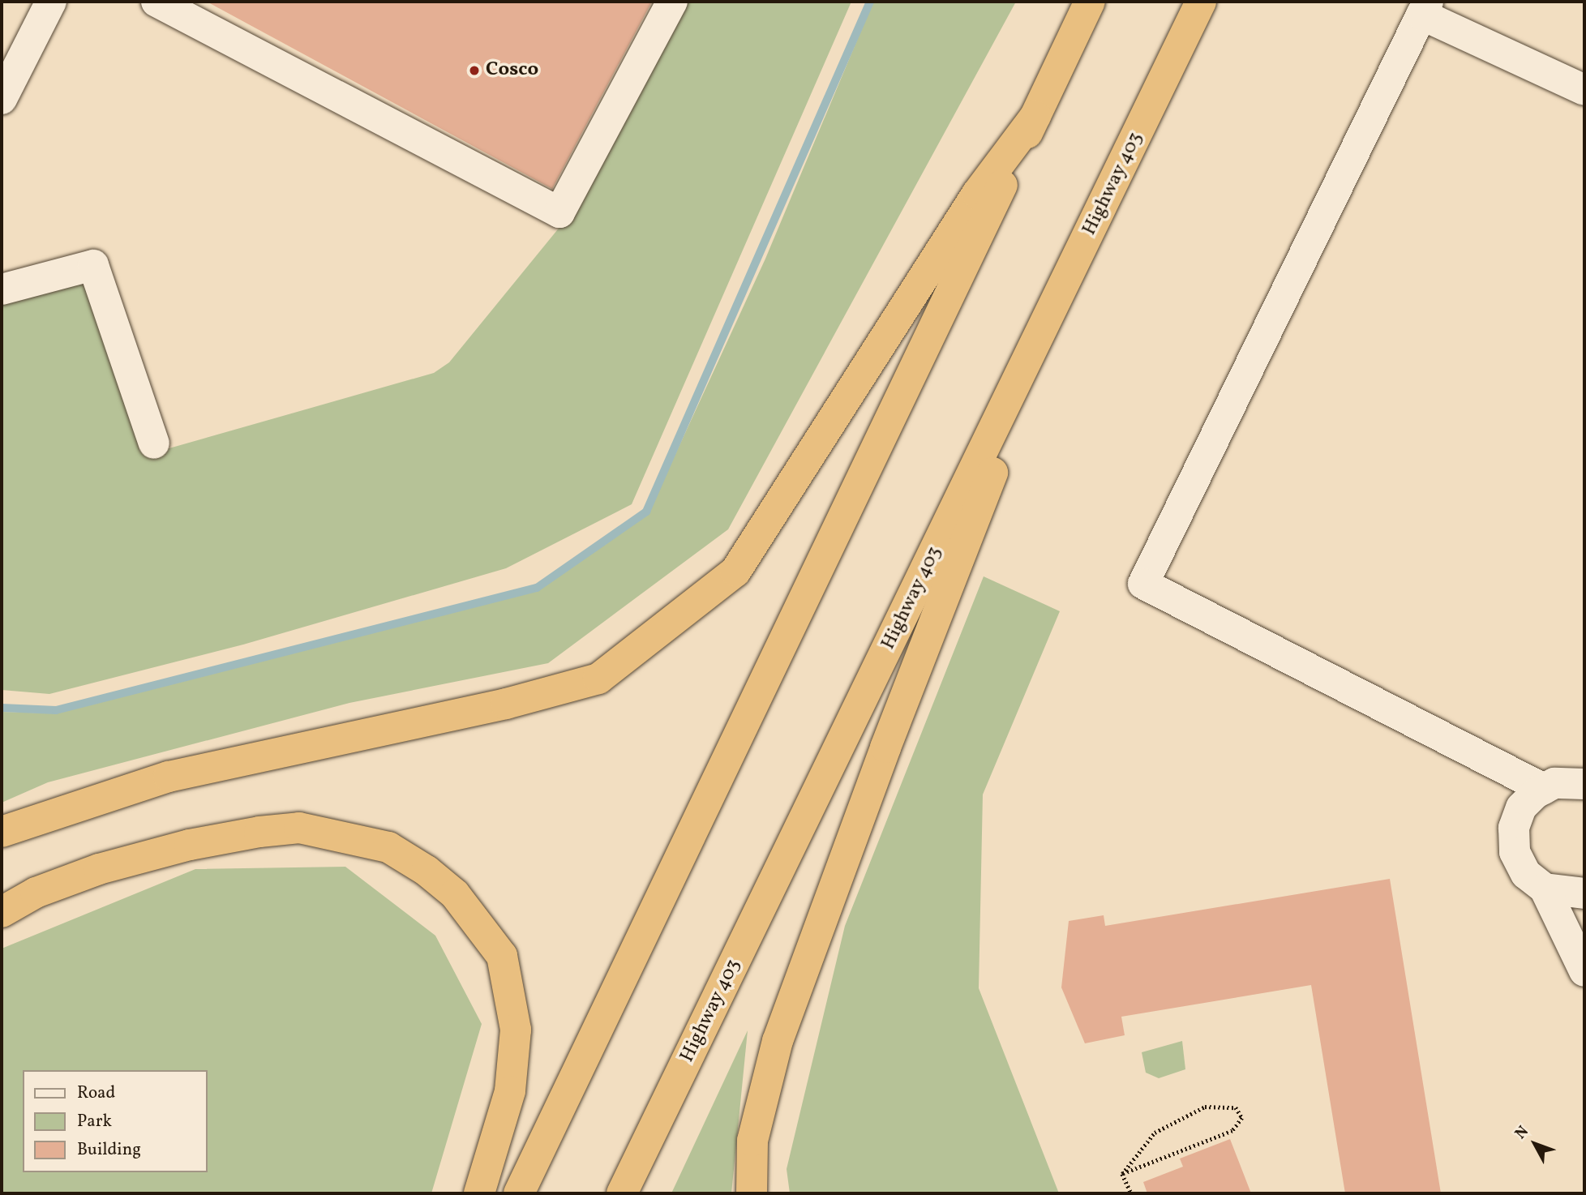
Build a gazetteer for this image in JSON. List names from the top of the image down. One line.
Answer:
{"streets":{"highway":["Highway 403"]},"places":["Cosco"],"legend":["Road","Park","Building"],"north":"top left"}
